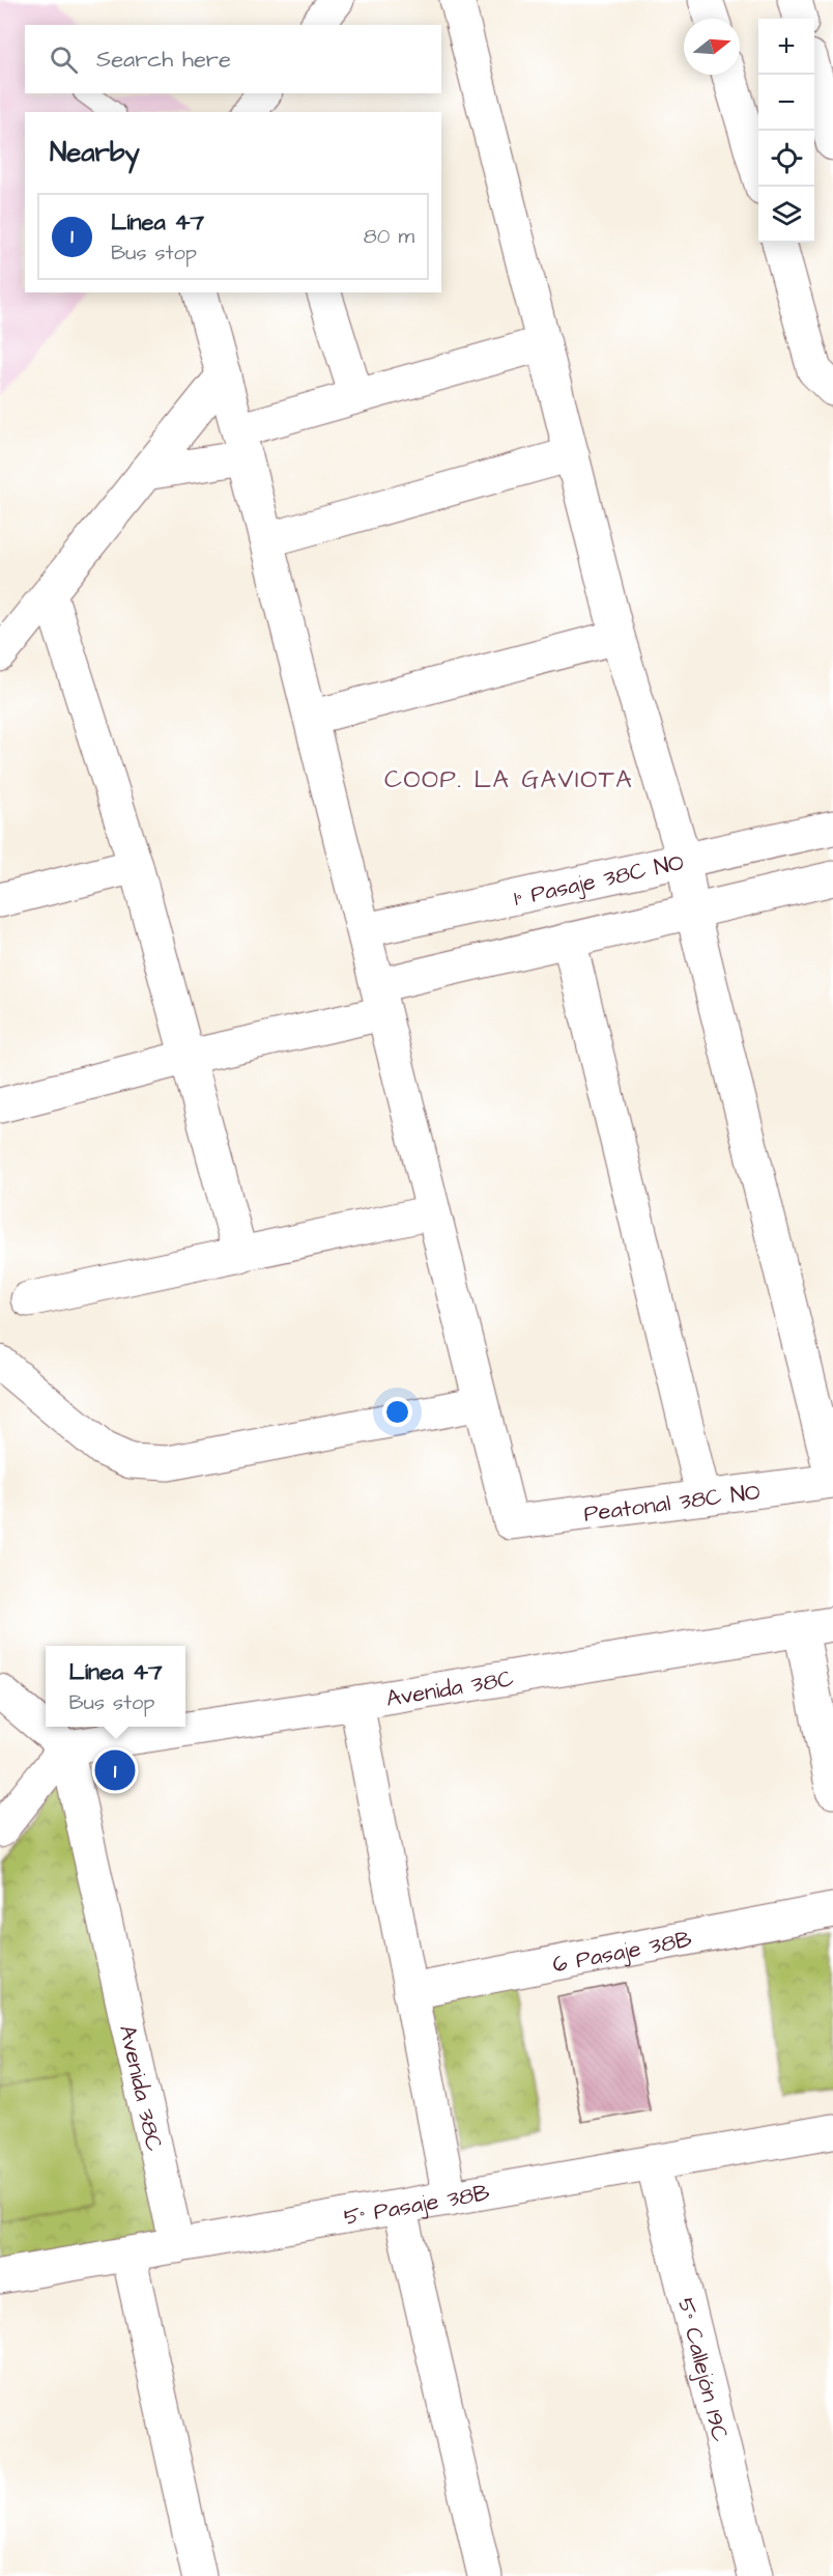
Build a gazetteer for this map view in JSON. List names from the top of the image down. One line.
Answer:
{"streets":{"street":["1° Pasaje 38C NO","Peatonal 38C NO","Avenida 38C","6 Pasaje 38B","5° Pasaje 38B","5° Callejón 19C"]},"crossings":[["Avenida 38C","5° Pasaje 38B"],["5° Pasaje 38B","5° Callejón 19C"]],"districts":["COOP. LA GAVIOTA"],"north":"right","page":{"map_buttons":["+","−"],"search":"Search here","heading":"Nearby","list":[{"mark":"1","name":"Línea 47","note":"Bus stop","value":"80 m"}],"popup":["Línea 47","Bus stop"],"pins":"1"}}
